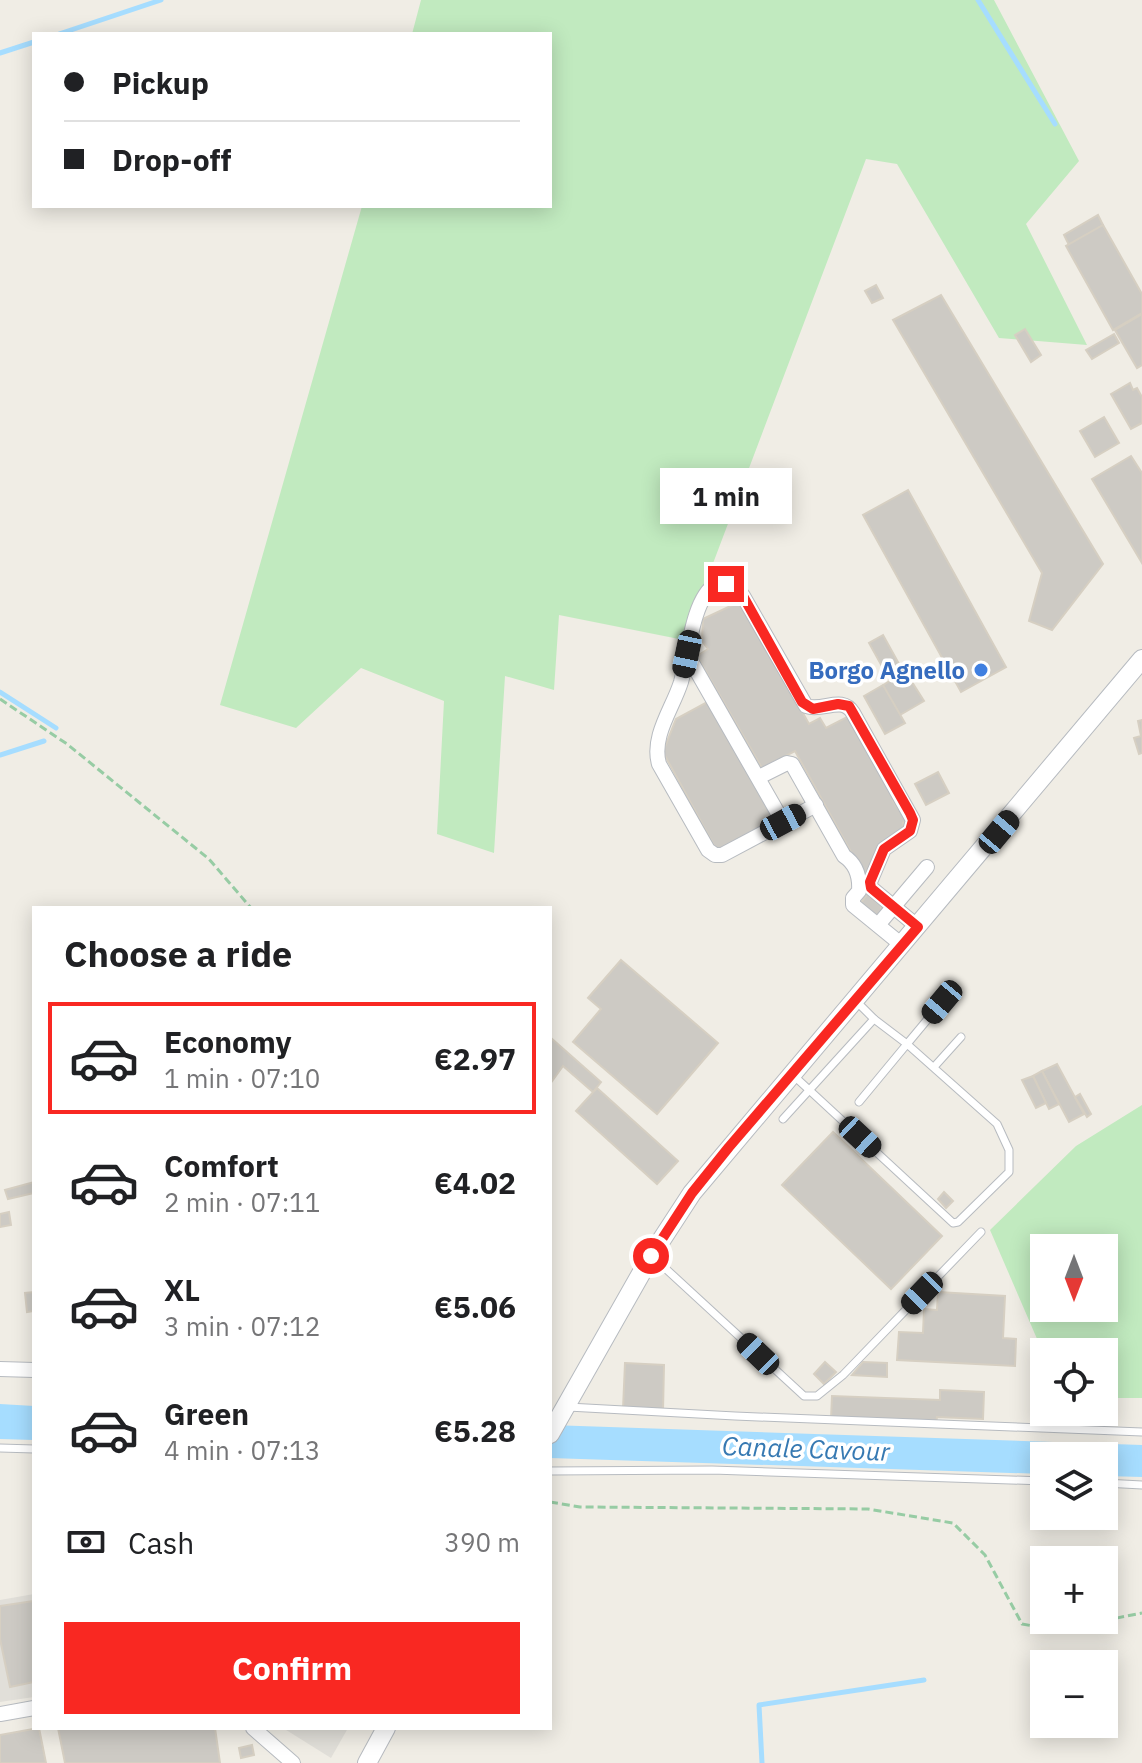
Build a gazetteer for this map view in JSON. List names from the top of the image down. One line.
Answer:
{"water":["Canale Cavour"],"places":["Borgo Agnello"],"north":"bottom","page":{"banner":["Pickup","Drop-off"],"bubble":"1 min","heading":"Choose a ride","list":[{"name":"Economy","note":"1 min · 07:10","value":"€2.97"},{"name":"Comfort","note":"2 min · 07:11","value":"€4.02"},{"name":"XL","note":"3 min · 07:12","value":"€5.06"},{"name":"Green","note":"4 min · 07:13","value":"€5.28"}],"map_buttons":["+","−"],"pay":["Cash","390 m"],"buttons":"Confirm"}}
